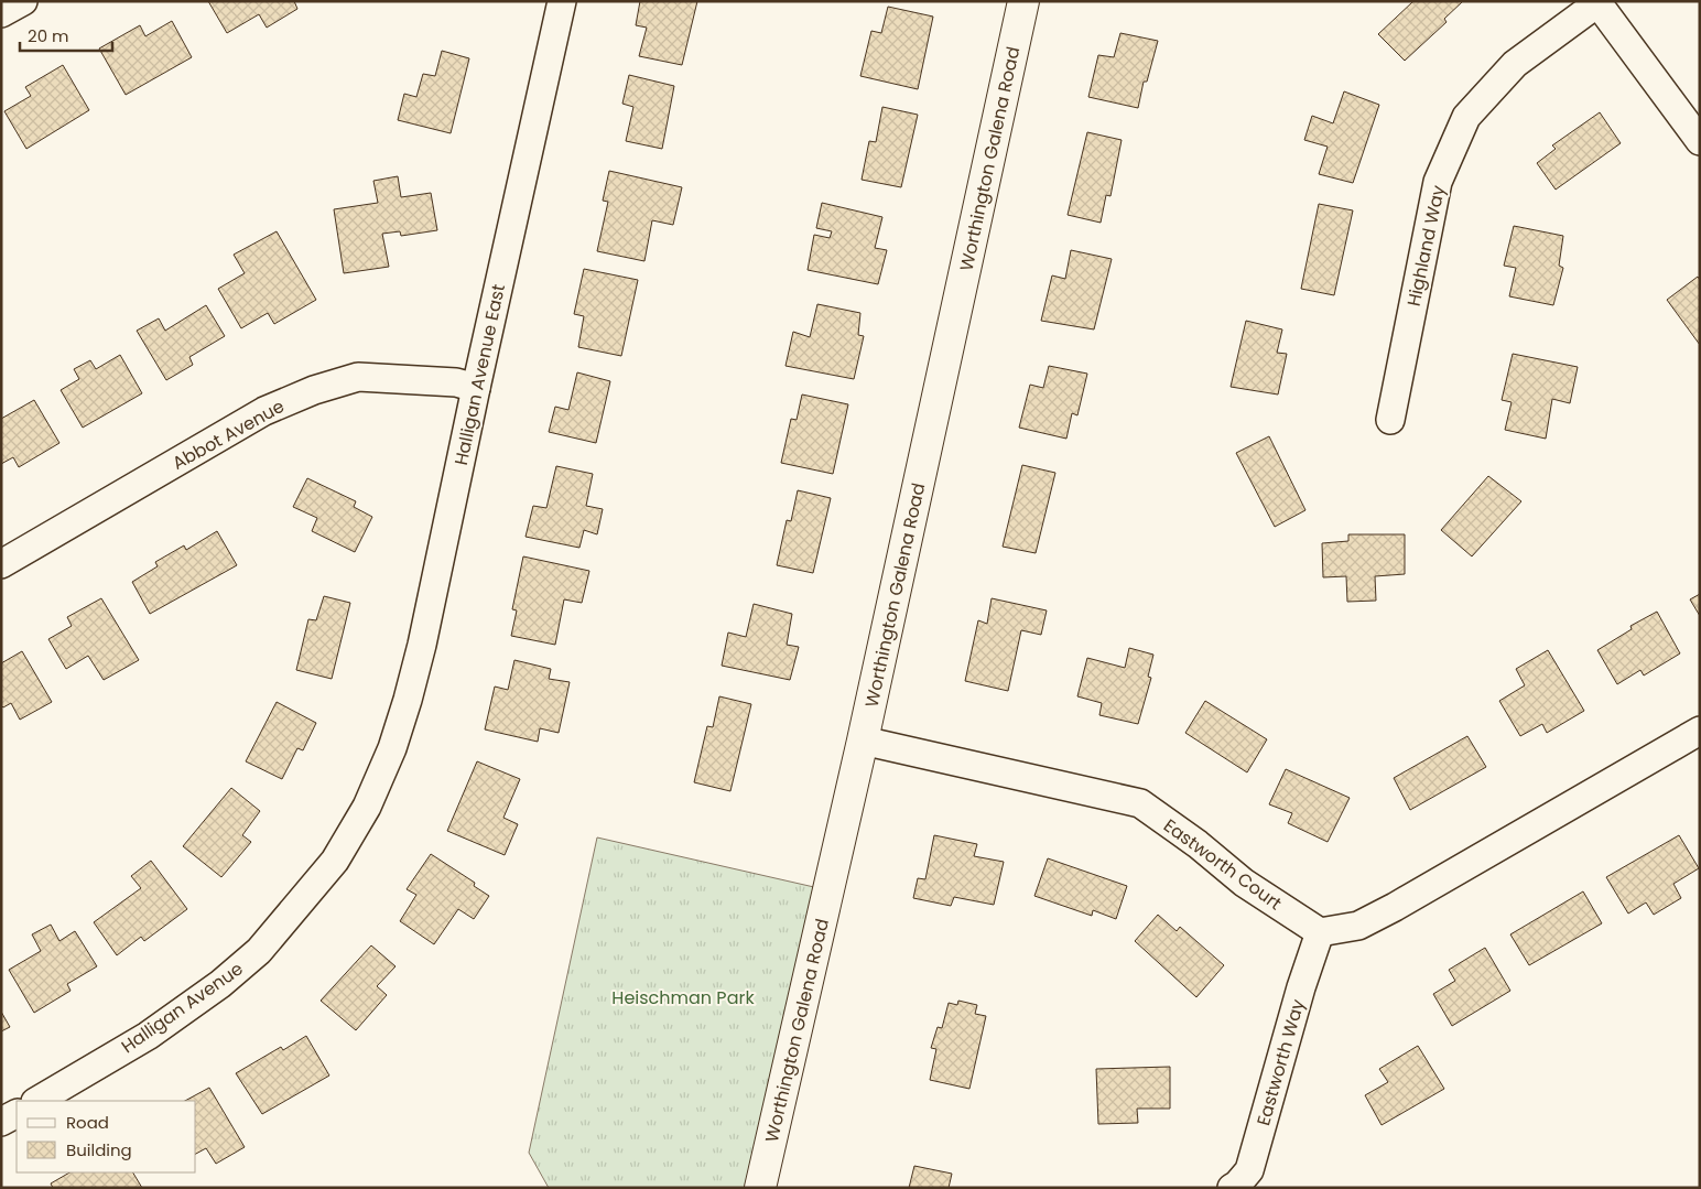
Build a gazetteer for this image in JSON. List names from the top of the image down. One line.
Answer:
{"streets":{"street":["Worthington Galena Road","Highland Way","Halligan Avenue East","Abbot Avenue","Eastworth Court","Halligan Avenue","Eastworth Way"]},"crossings":[["Worthington Galena Road","Eastworth Court"],["Halligan Avenue East","Abbot Avenue"],["Halligan Avenue East","Halligan Avenue"],["Eastworth Court","Eastworth Way"]],"parks":["Heischman Park"],"legend":["Road","Building"],"scale_bar":"20 m"}
